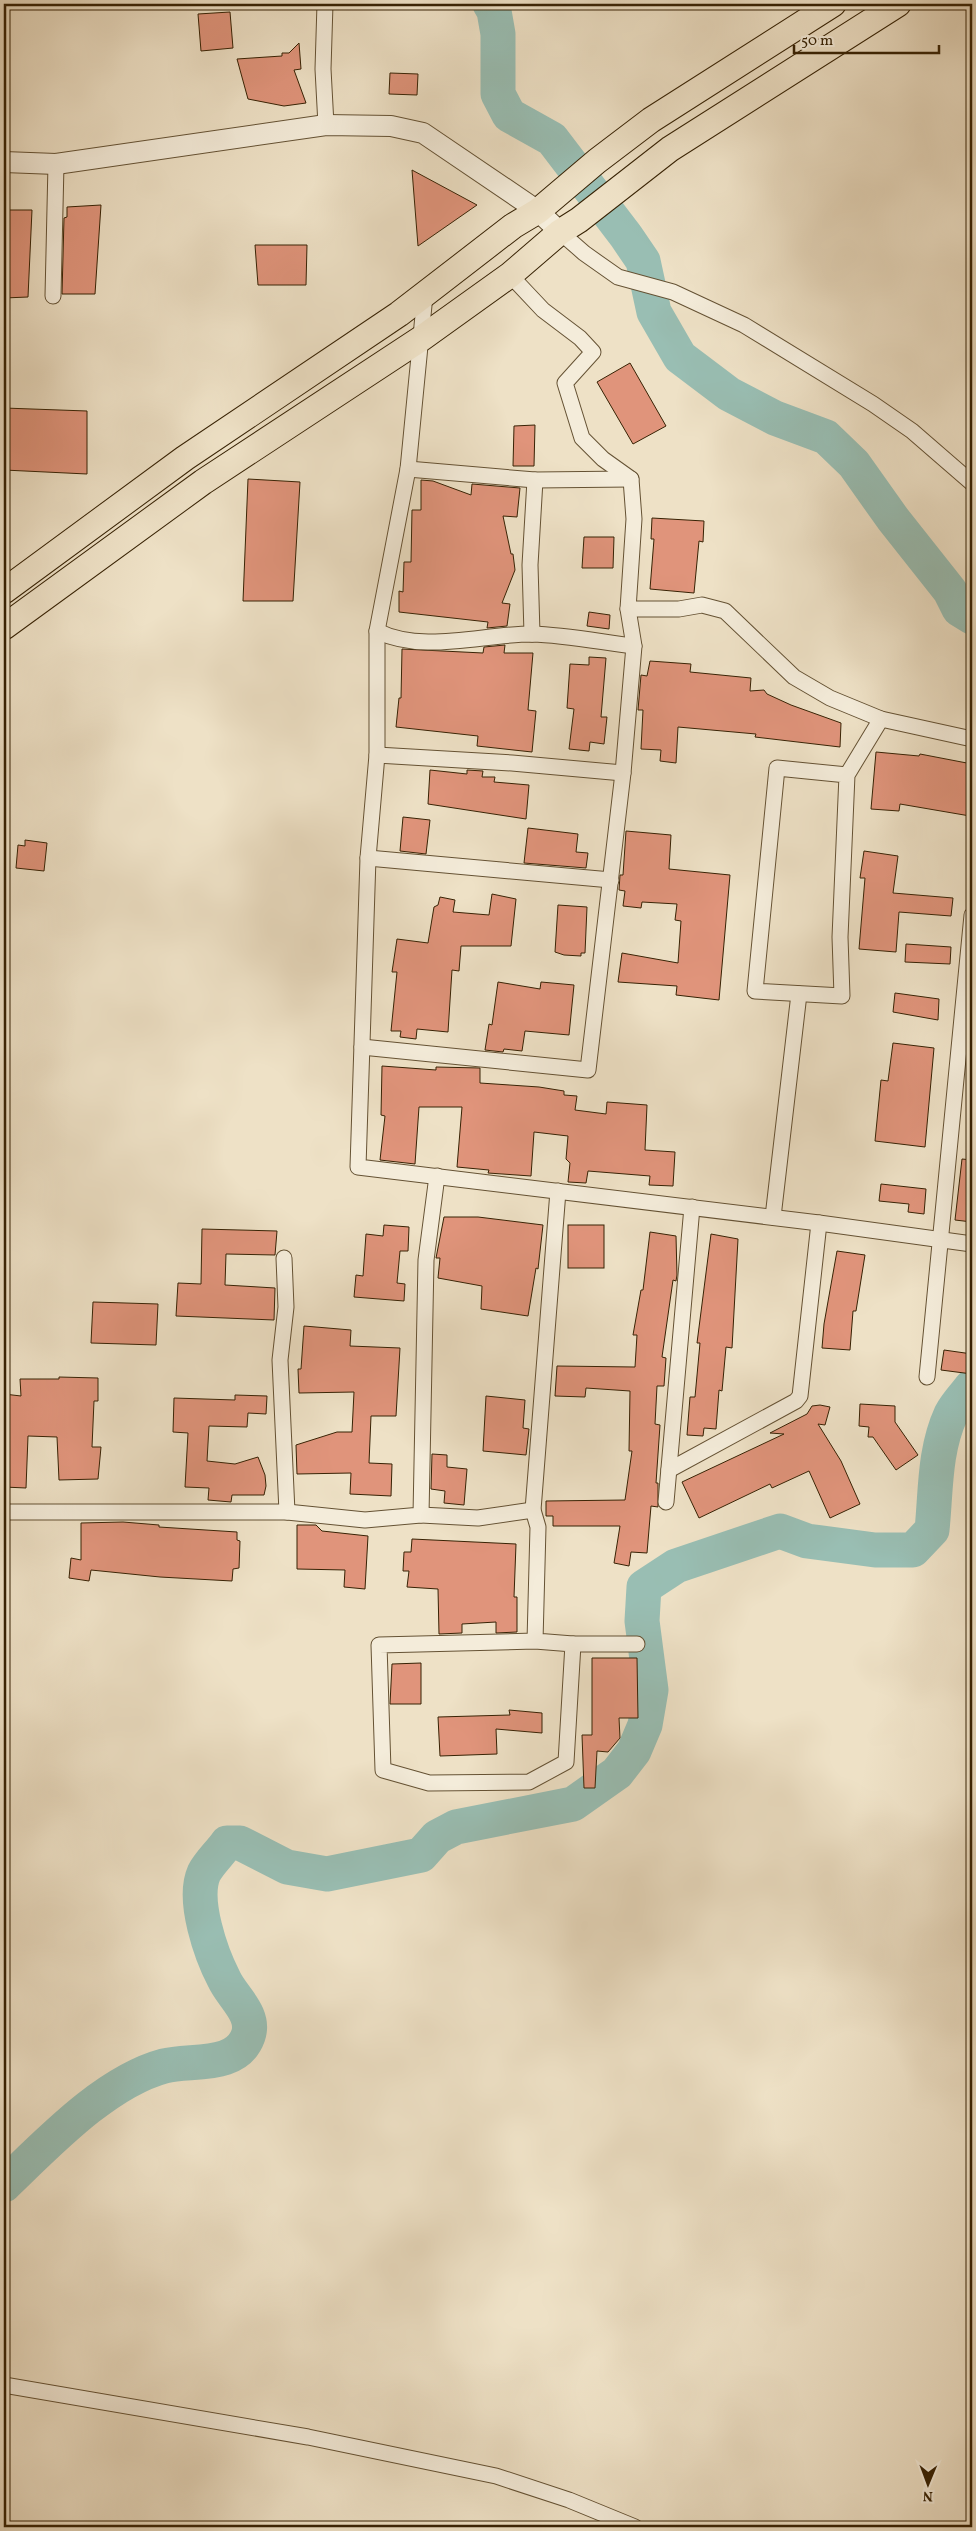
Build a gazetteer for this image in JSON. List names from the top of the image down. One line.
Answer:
{"scale_bar":"50 m","north":"bottom"}
